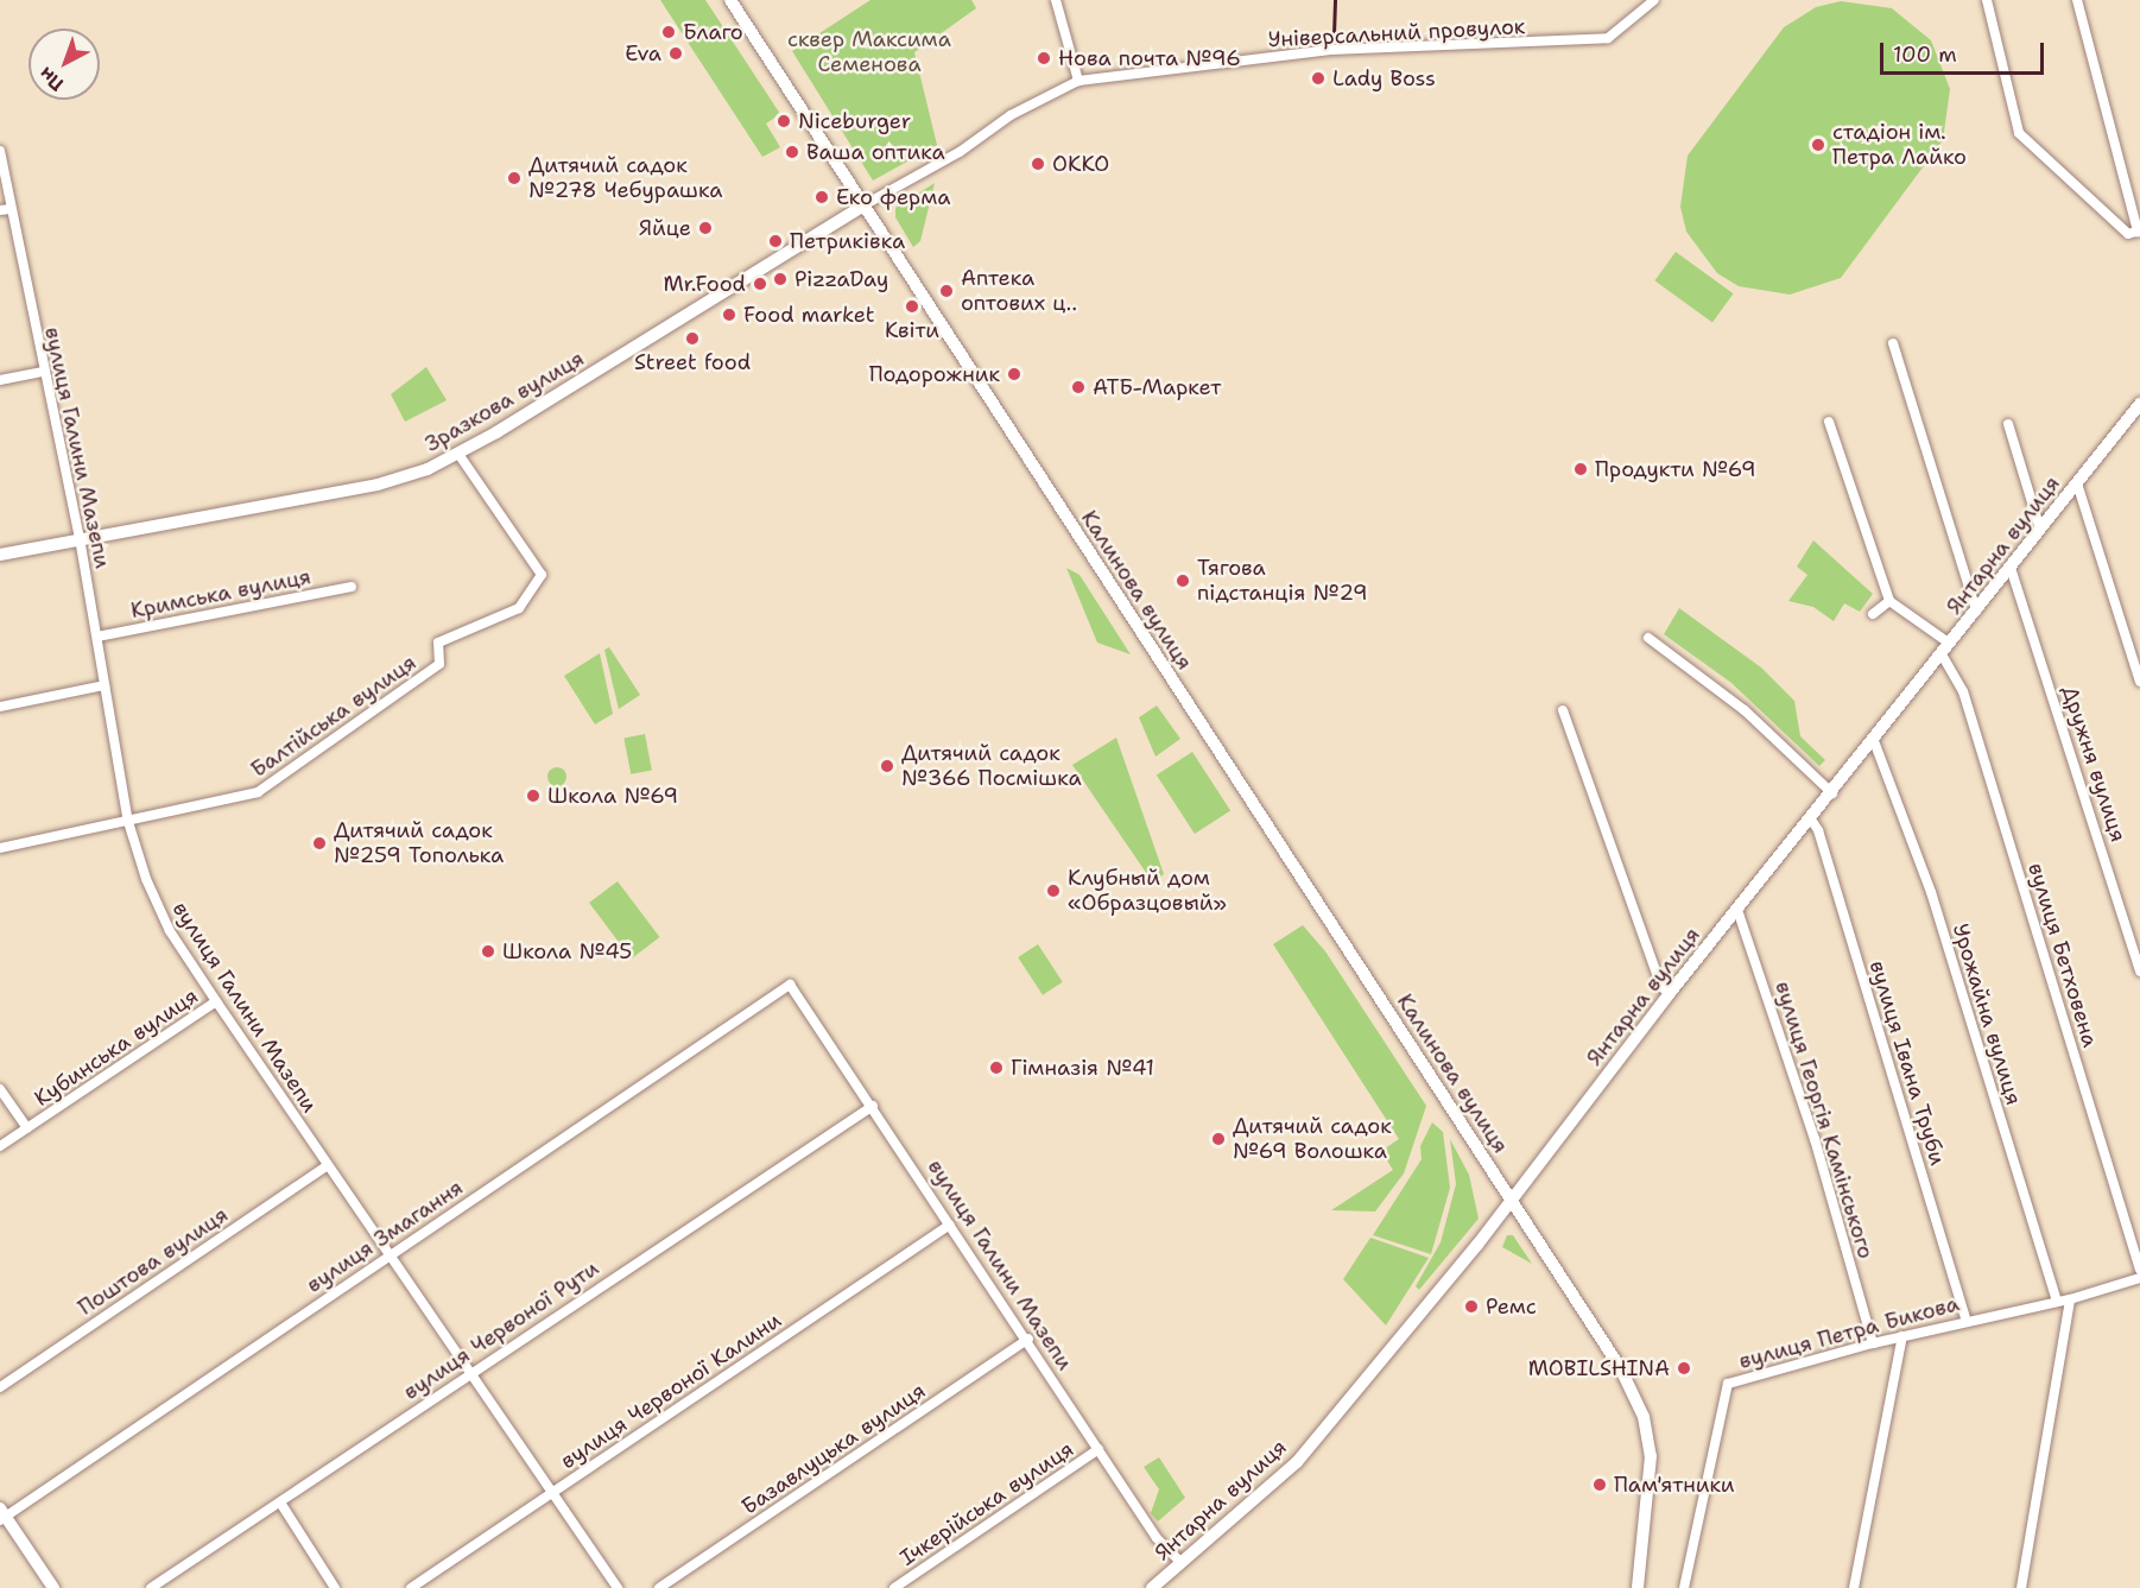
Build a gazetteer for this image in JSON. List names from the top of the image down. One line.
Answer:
{"streets":{"main road":["Зразкова вулиця","Янтарна вулиця","Калинова вулиця"],"street":["Універсальний провулок","вулиця Галини Мазепи","Кримська вулиця","Балтійська вулиця","Дружня вулиця","вулиця Бетховена","Урожайна вулиця","Кубинська вулиця","вулиця Івана Труби","вулиця Георгія Камінського","вулиця Змагання","Поштова вулиця","вулиця Червоної Рути","вулиця Петра Бикова","вулиця Червоної Калини","Базавлуцька вулиця","Ічкерійська вулиця"]},"crossings":[["Універсальний провулок","Зразкова вулиця"],["Універсальний провулок","Калинова вулиця"],["Зразкова вулиця","вулиця Галини Мазепи"],["Зразкова вулиця","Калинова вулиця"],["Зразкова вулиця","Балтійська вулиця"],["вулиця Галини Мазепи","Янтарна вулиця"],["вулиця Галини Мазепи","Кримська вулиця"],["вулиця Галини Мазепи","Балтійська вулиця"],["вулиця Галини Мазепи","Кубинська вулиця"],["вулиця Галини Мазепи","вулиця Змагання"],["вулиця Галини Мазепи","Поштова вулиця"],["вулиця Галини Мазепи","вулиця Червоної Рути"],["вулиця Галини Мазепи","вулиця Червоної Калини"],["вулиця Галини Мазепи","Базавлуцька вулиця"],["вулиця Галини Мазепи","Ічкерійська вулиця"],["Янтарна вулиця","Калинова вулиця"],["Янтарна вулиця","Дружня вулиця"],["Янтарна вулиця","вулиця Бетховена"],["Янтарна вулиця","Урожайна вулиця"],["Янтарна вулиця","вулиця Івана Труби"],["Янтарна вулиця","вулиця Георгія Камінського"],["Урожайна вулиця","вулиця Петра Бикова"],["вулиця Івана Труби","вулиця Петра Бикова"],["вулиця Георгія Камінського","вулиця Петра Бикова"]],"parks":["сквер Максима Семенова"],"places":["Благо","Eva","Нова почта №96","Lady Boss","Niceburger","стадіон ім. Петра Лайко","Ваша оптика","OKKO","Дитячий садок №278 Чебурашка","Еко ферма","Яйце","Петриківка","PizzaDay","Mr.Food","Аптека оптових ц‥","Квіти","Food market","Street food","Подорожник","АТБ-Маркет","Продукти №69","Тягова пiдстанцiя №29","Дитячий садок №366 Посмішка","Школа №69","Дитячий садок №259 Тополька","Клубный дом «Образцовый»","Школа №45","Гімназія №41","Дитячий садок №69 Волошка","Ремс","MOBILSHINA","Пам'ятники"],"scale_bar":"100 m","north":"bottom left"}
